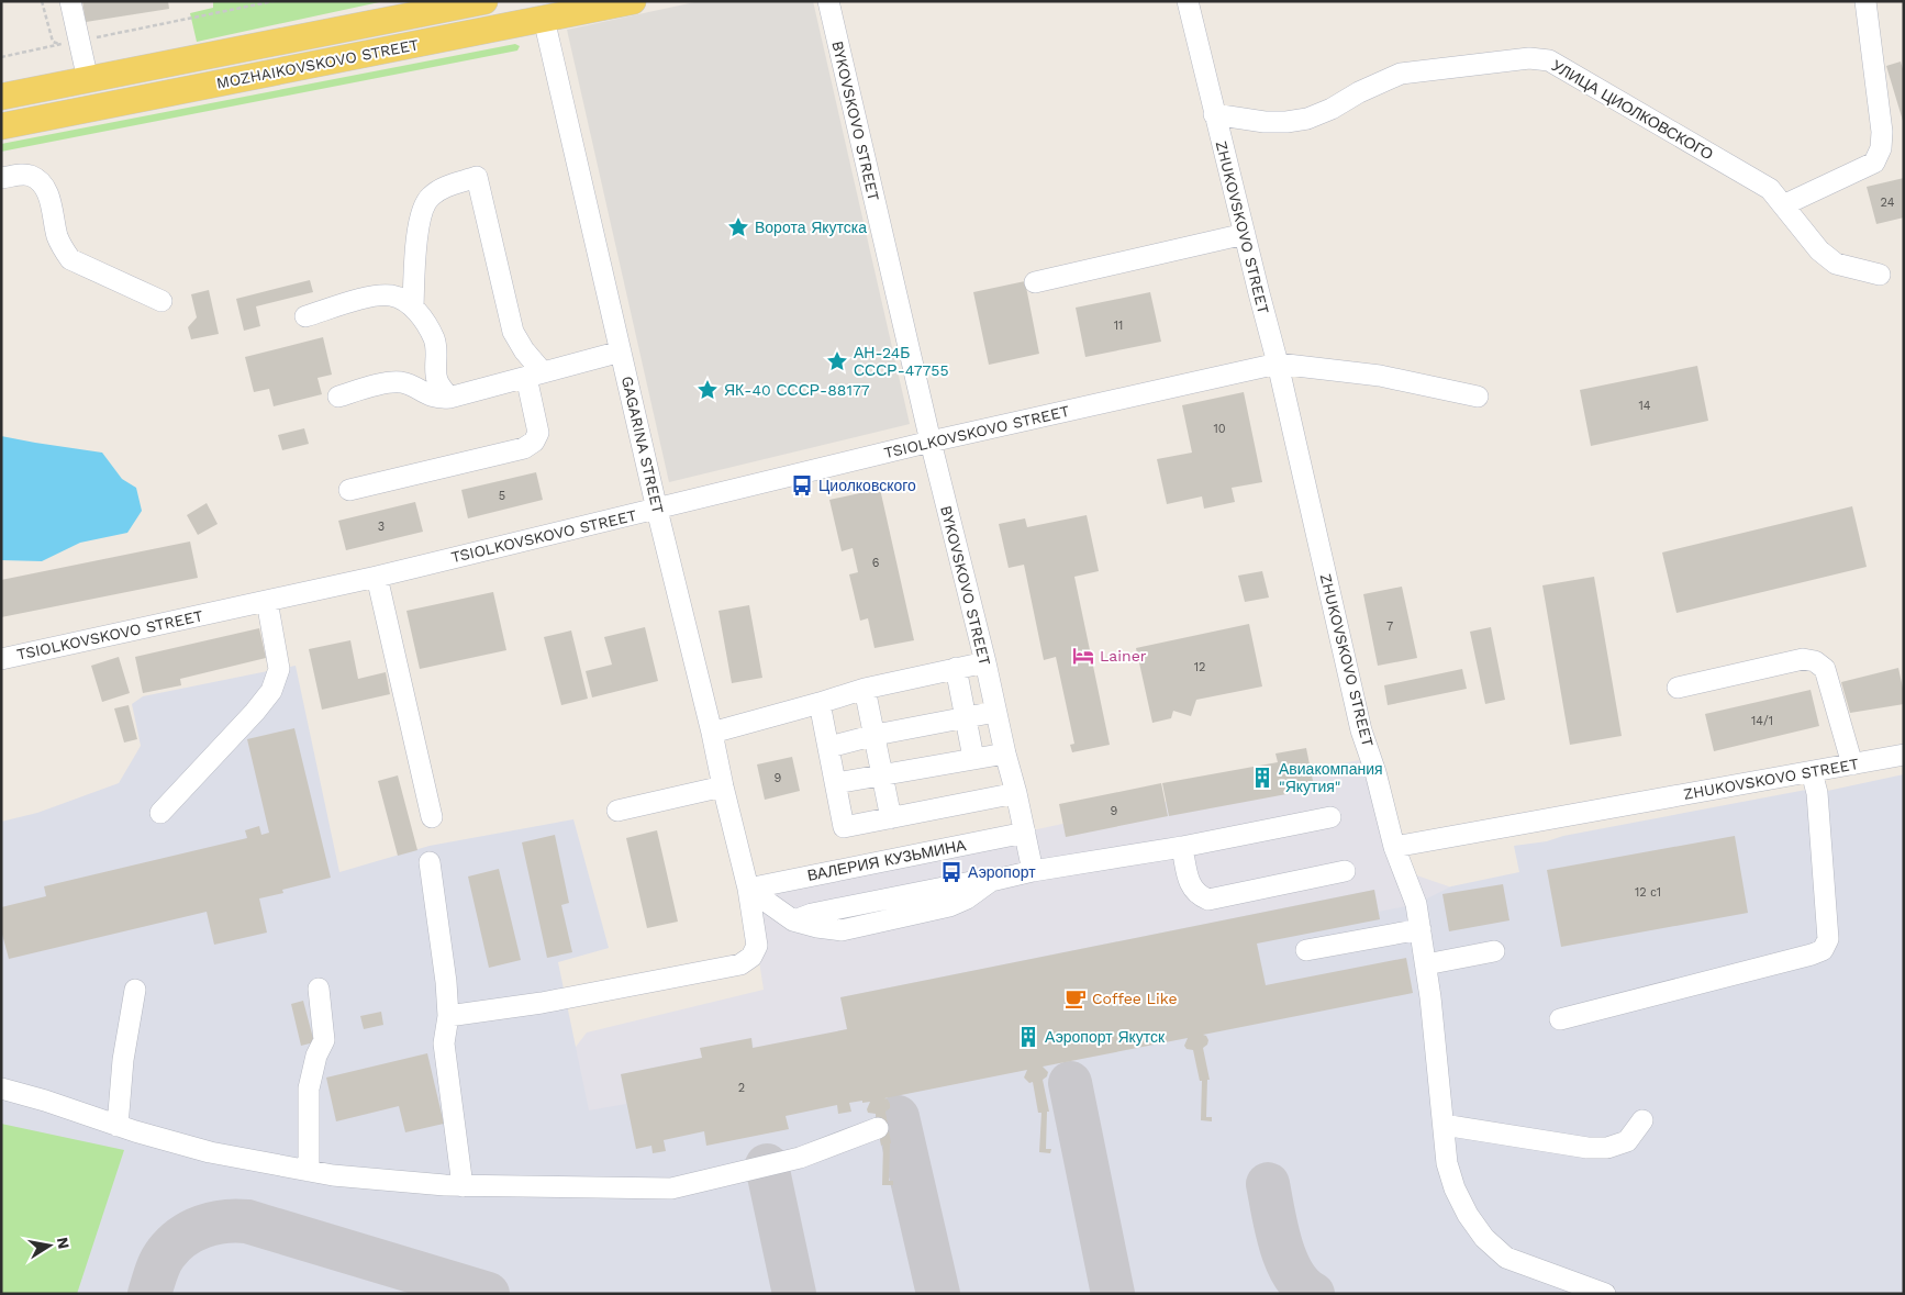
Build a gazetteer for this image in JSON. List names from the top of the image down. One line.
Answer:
{"streets":{"main road":["MOZHAIKOVSKOVO STREET"],"street":["УЛИЦА ЦИОЛКОВСКОГО","BYKOVSKOVO STREET","ZHUKOVSKOVO STREET","TSIOLKOVSKOVO STREET","GAGARINA STREET","ВАЛЕРИЯ КУЗЬМИНА"]},"crossings":[["MOZHAIKOVSKOVO STREET","GAGARINA STREET"],["УЛИЦА ЦИОЛКОВСКОГО","ZHUKOVSKOVO STREET"],["BYKOVSKOVO STREET","TSIOLKOVSKOVO STREET"],["BYKOVSKOVO STREET","ВАЛЕРИЯ КУЗЬМИНА"],["ZHUKOVSKOVO STREET","TSIOLKOVSKOVO STREET"],["TSIOLKOVSKOVO STREET","GAGARINA STREET"],["GAGARINA STREET","ВАЛЕРИЯ КУЗЬМИНА"]],"places":{"place":["Ворота Якутска","АН-24Б СССР-47755","ЯК-40 СССР-88177"],"bus stop":["Циолковского","Аэропорт"],"hotel":["Lainer"],"building":["Авиакомпания \"Якутия\"","Аэропорт Якутск"],"cafe":["Coffee Like"]},"house_numbers":["24","11","14","10","5","3","6","7","12","14/1","9","9","12 с1","2"],"north":"right"}
